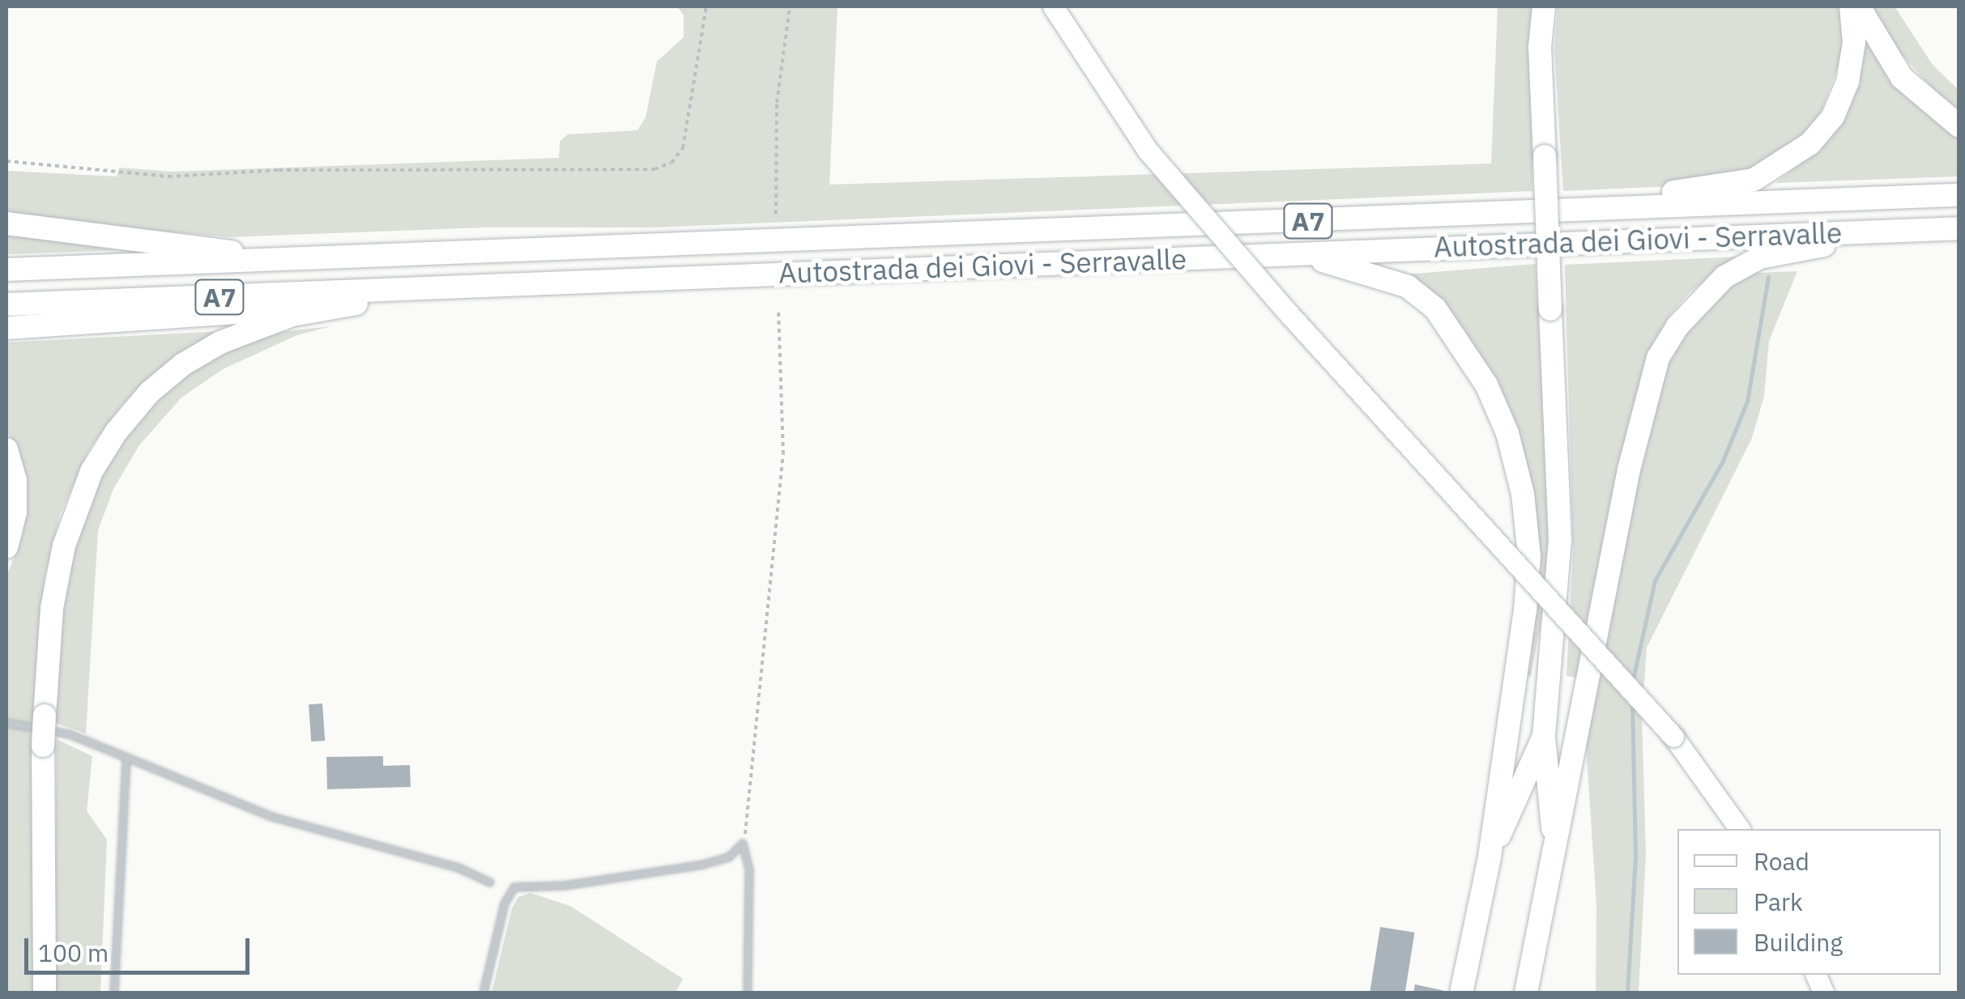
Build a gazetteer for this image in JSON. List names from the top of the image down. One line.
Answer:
{"streets":{"highway":["A7","Autostrada dei Giovi - Serravalle"]},"legend":["Road","Park","Building"],"scale_bar":"100 m"}
